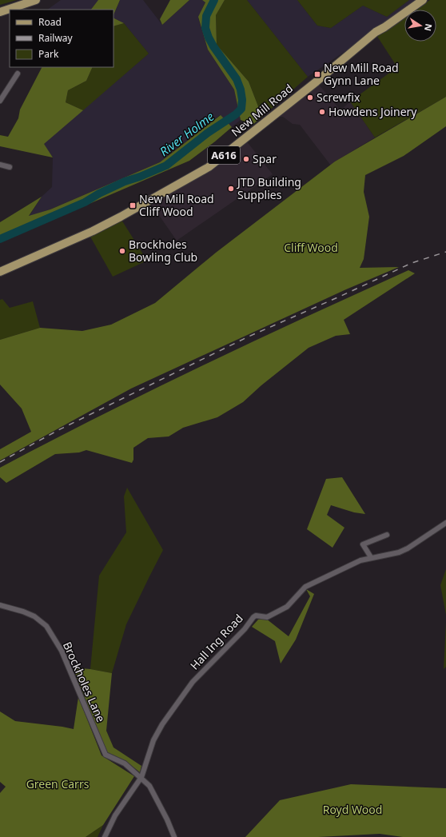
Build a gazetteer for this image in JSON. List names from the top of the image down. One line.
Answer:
{"streets":{"main road":["New Mill Road","A616"],"street":["Hall Ing Road","Brockholes Lane"]},"crossings":[["Hall Ing Road","Brockholes Lane"]],"water":["River Holme"],"parks":["Cliff Wood","Green Carrs","Royd Wood"],"places":{"transit":["New Mill Road Gynn Lane","New Mill Road Cliff Wood"],"other":["Screwfix","Howdens Joinery","Spar","JTD Building Supplies","Brockholes Bowling Club"]},"legend":["Road","Railway","Park"],"north":"right"}
